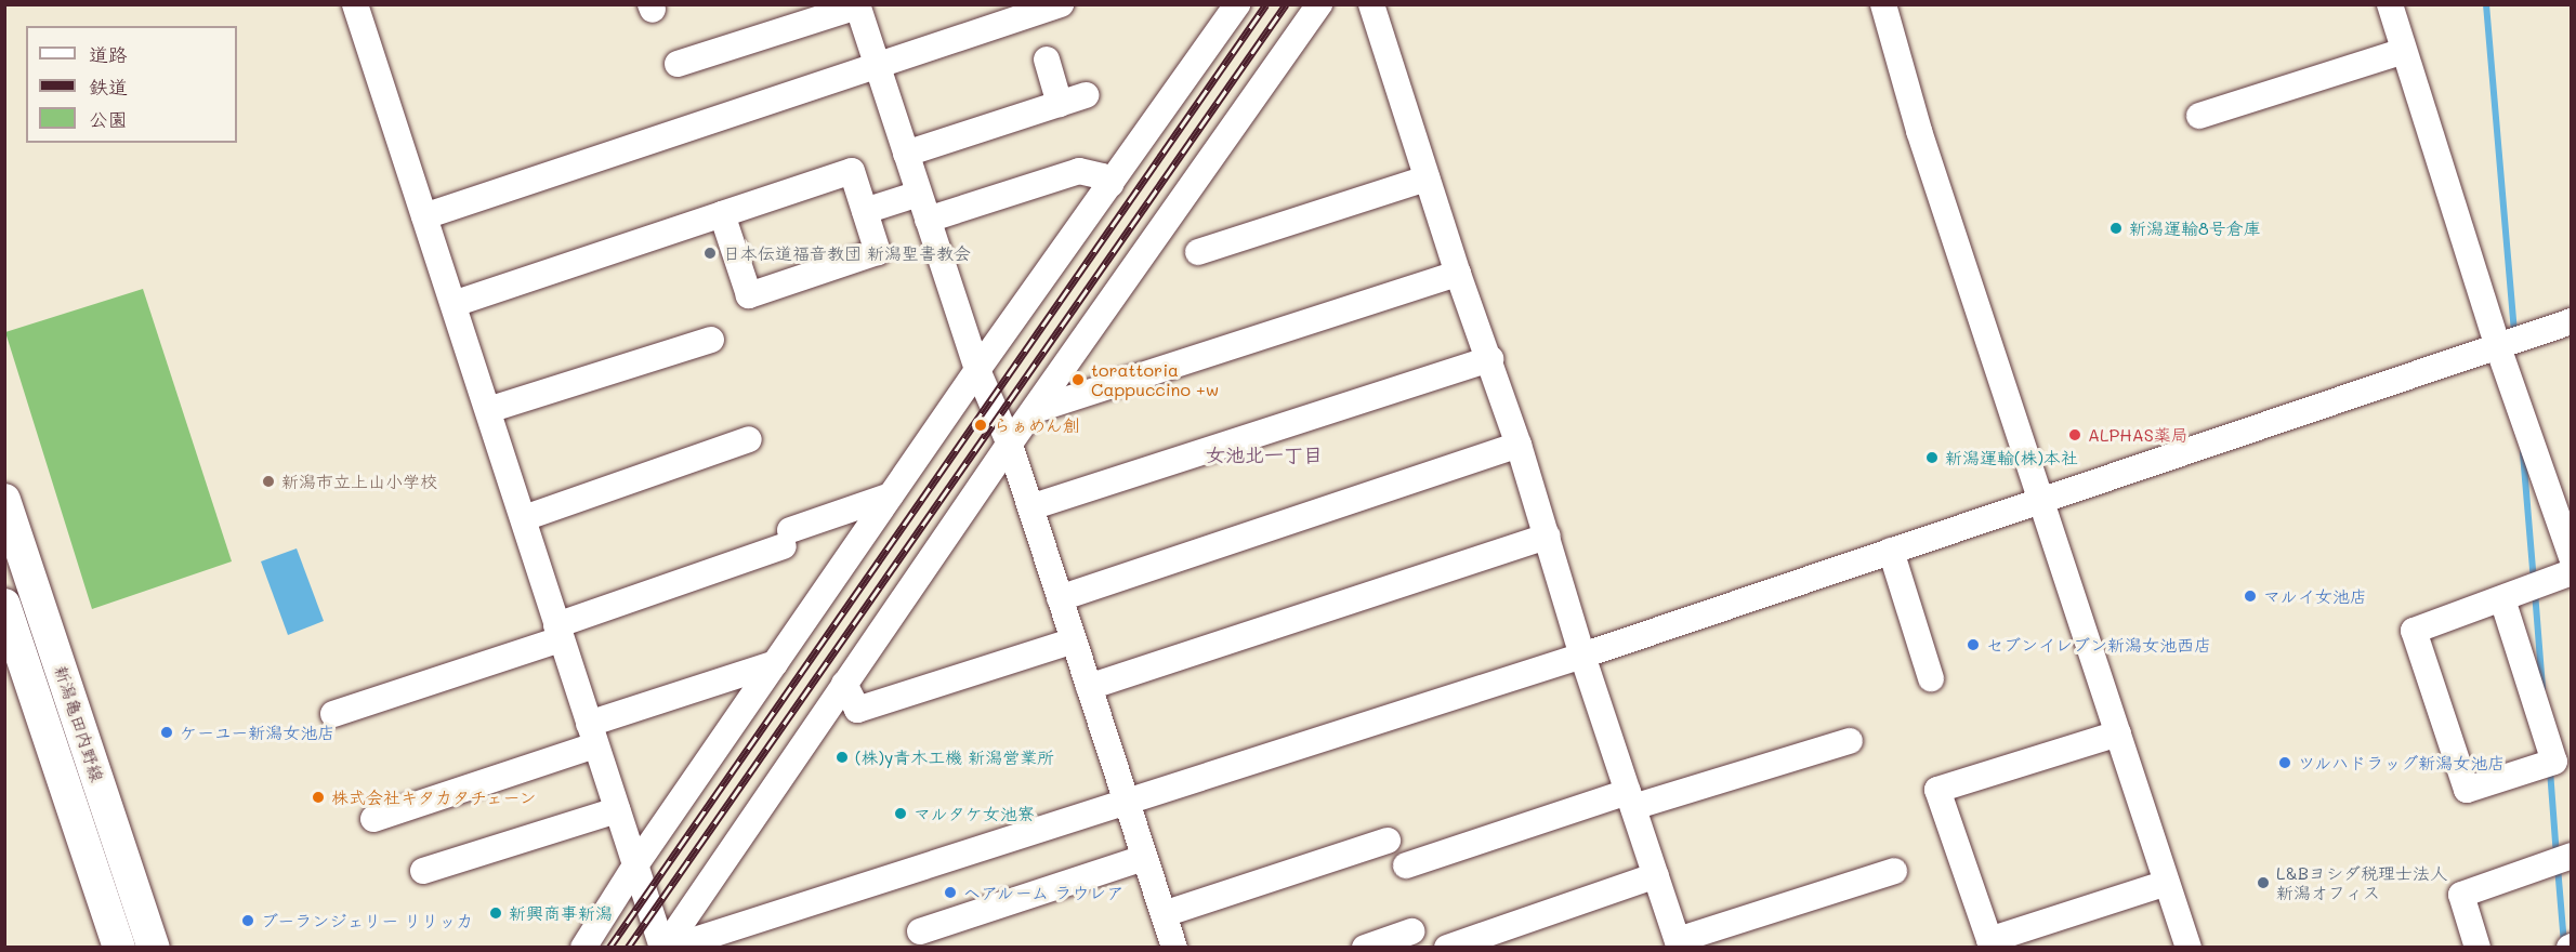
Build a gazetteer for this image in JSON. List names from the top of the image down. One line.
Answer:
{"streets":{"main road":["新潟亀田内野線"]},"districts":["女池北一丁目"],"places":["新潟運輸8号倉庫","日本伝道福音教団 新潟聖書教会","torattoria Cappuccino +w","らぁめん創","ALPHAS薬局","新潟運輸(株)本社","新潟市立上山小学校","マルイ女池店","セブンイレブン新潟女池西店","ケーユー新潟女池店","(株)y青木工機 新潟営業所","ツルハドラッグ新潟女池店","株式会社キタカタチェーン","マルタケ女池寮","L&Bヨシダ税理士法人 新潟オフィス","ヘアルーム ラウレア","新興商事新潟","ブーランジェリー リリッカ"],"legend":["道路","鉄道","公園"]}
